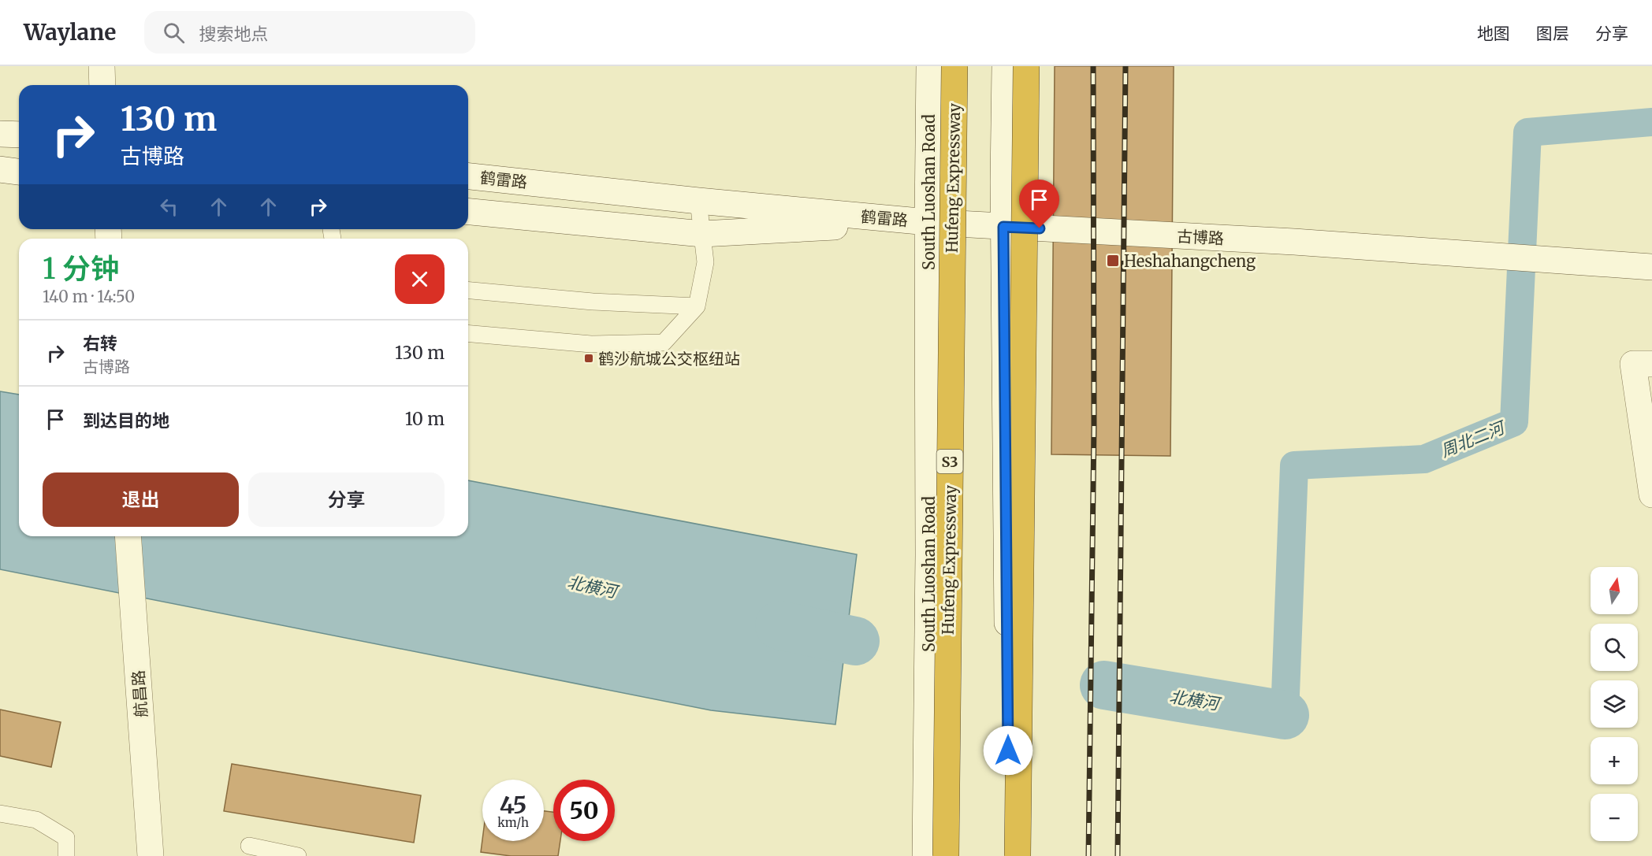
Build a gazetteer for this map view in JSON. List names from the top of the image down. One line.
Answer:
{"streets":{"highway":["Hufeng Expressway","S3"],"street":["鹤雷路","South Luoshan Road","古博路","航昌路"]},"crossings":[["鹤雷路","South Luoshan Road"],["鹤雷路","古博路"],["South Luoshan Road","古博路"]],"water":["周北二河","北横河"],"places":{"transit":["Heshahangcheng","鹤沙航城公交枢纽站"]},"north":"top","page":{"header":"Waylane","search":"搜索地点","nav":["地图","图层","分享"],"turn":["130 m","古博路"],"heading":["1 分钟","140 m · 14:50"],"list":[{"name":"右转","note":"古博路","value":"130 m"},{"name":"到达目的地","value":"10 m"}],"buttons":["退出","分享"],"map_buttons":["+","−"],"speed":"45 km/h","limit":"50"}}
